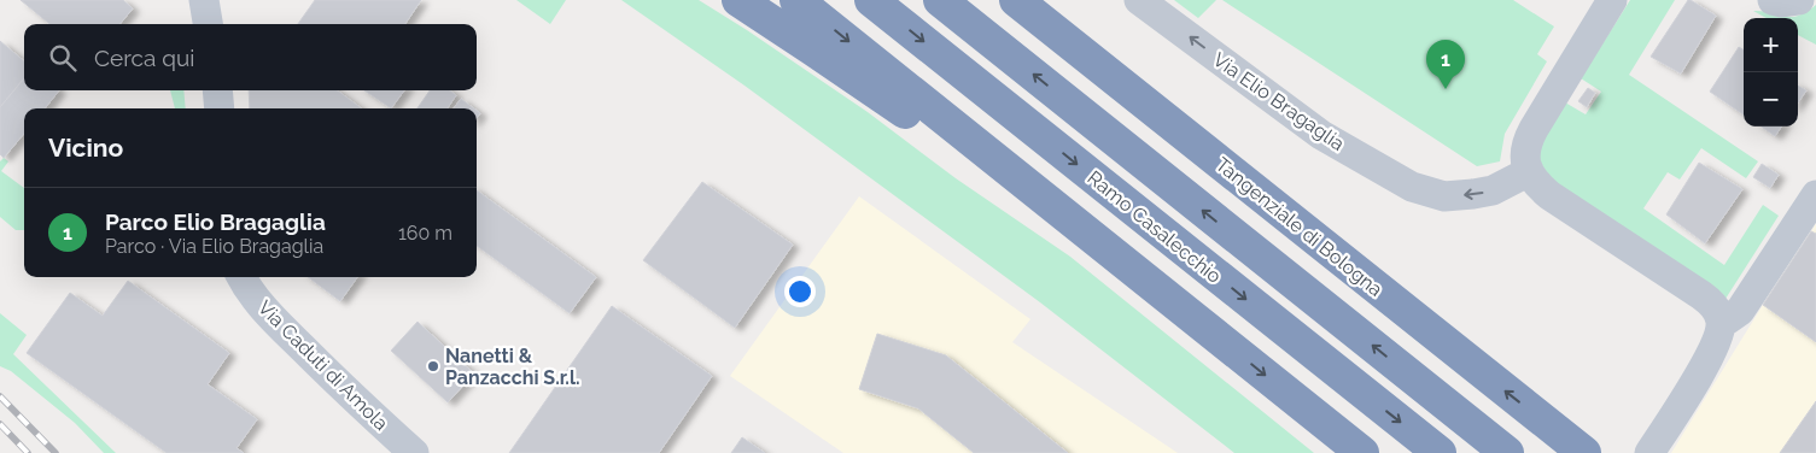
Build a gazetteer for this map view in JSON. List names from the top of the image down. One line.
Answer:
{"streets":{"highway":["Ramo Casalecchio","Tangenziale di Bologna"],"street":["Via Elio Bragaglia","Via Caduti di Amola"]},"one_way":["Via Elio Bragaglia"],"places":["Nanetti & Panzacchi S.r.l."],"page":{"map_buttons":["+","−"],"search":"Cerca qui","pins":"1","heading":"Vicino","list":[{"mark":"1","name":"Parco Elio Bragaglia","note":"Parco · Via Elio Bragaglia","value":"160 m"}]}}
